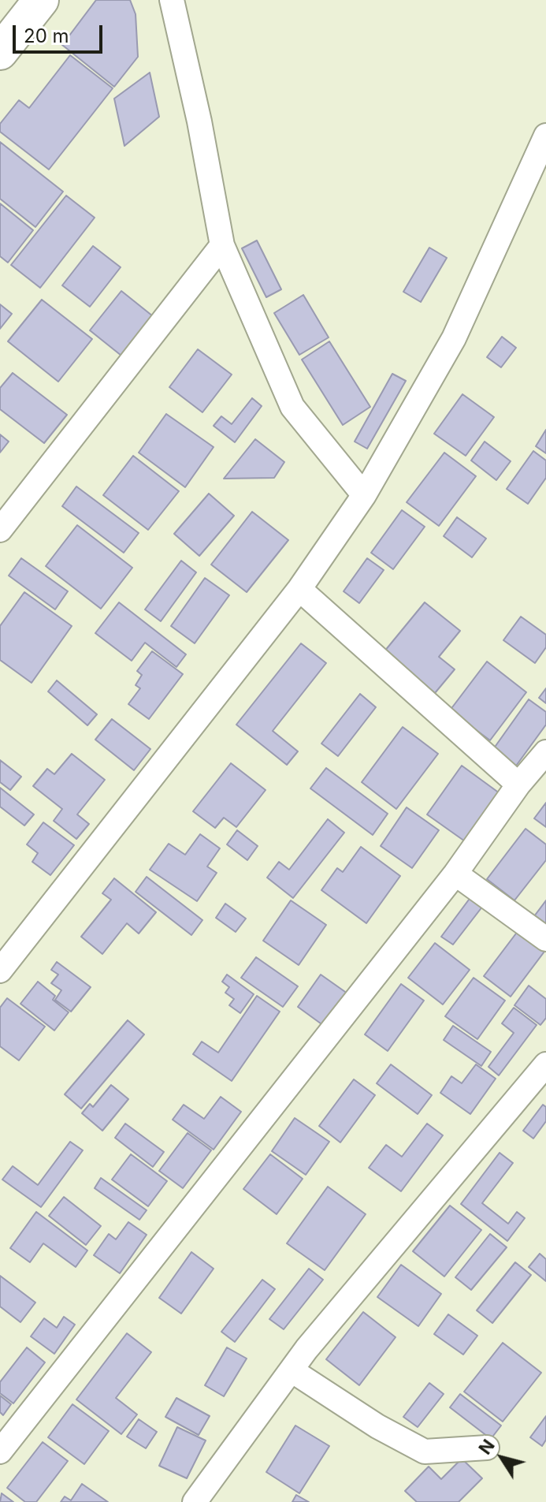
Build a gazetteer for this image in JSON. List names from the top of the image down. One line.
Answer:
{"scale_bar":"20 m","north":"top left"}
